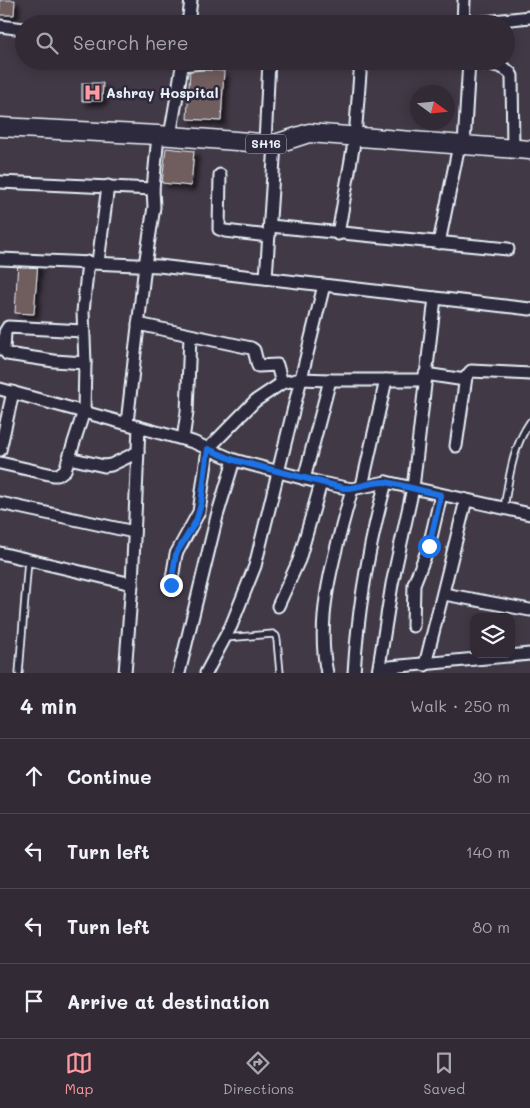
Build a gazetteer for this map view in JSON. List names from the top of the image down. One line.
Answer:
{"streets":{"main road":["SH16"]},"places":{"hospital":["Ashray Hospital"]},"north":"right","page":{"search":"Search here","heading":["4 min","Walk · 250 m"],"list":[["Continue","30 m"],["Turn left","140 m"],["Turn left","80 m"],"Arrive at destination"],"nav":["Map","Directions","Saved"]}}
